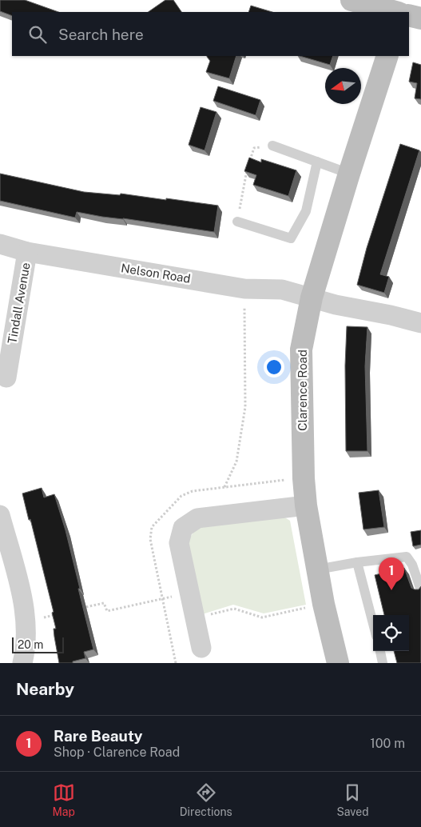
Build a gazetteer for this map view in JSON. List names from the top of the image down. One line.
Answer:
{"streets":{"street":["Nelson Road","Tindall Avenue","Clarence Road"]},"crossings":[["Nelson Road","Tindall Avenue"],["Nelson Road","Clarence Road"]],"scale_bar":"20 m","north":"left","page":{"search":"Search here","pins":"1","scale":"20 m","heading":"Nearby","list":[{"mark":"1","name":"Rare Beauty","note":"Shop · Clarence Road","value":"100 m"}],"nav":["Map","Directions","Saved"]}}
